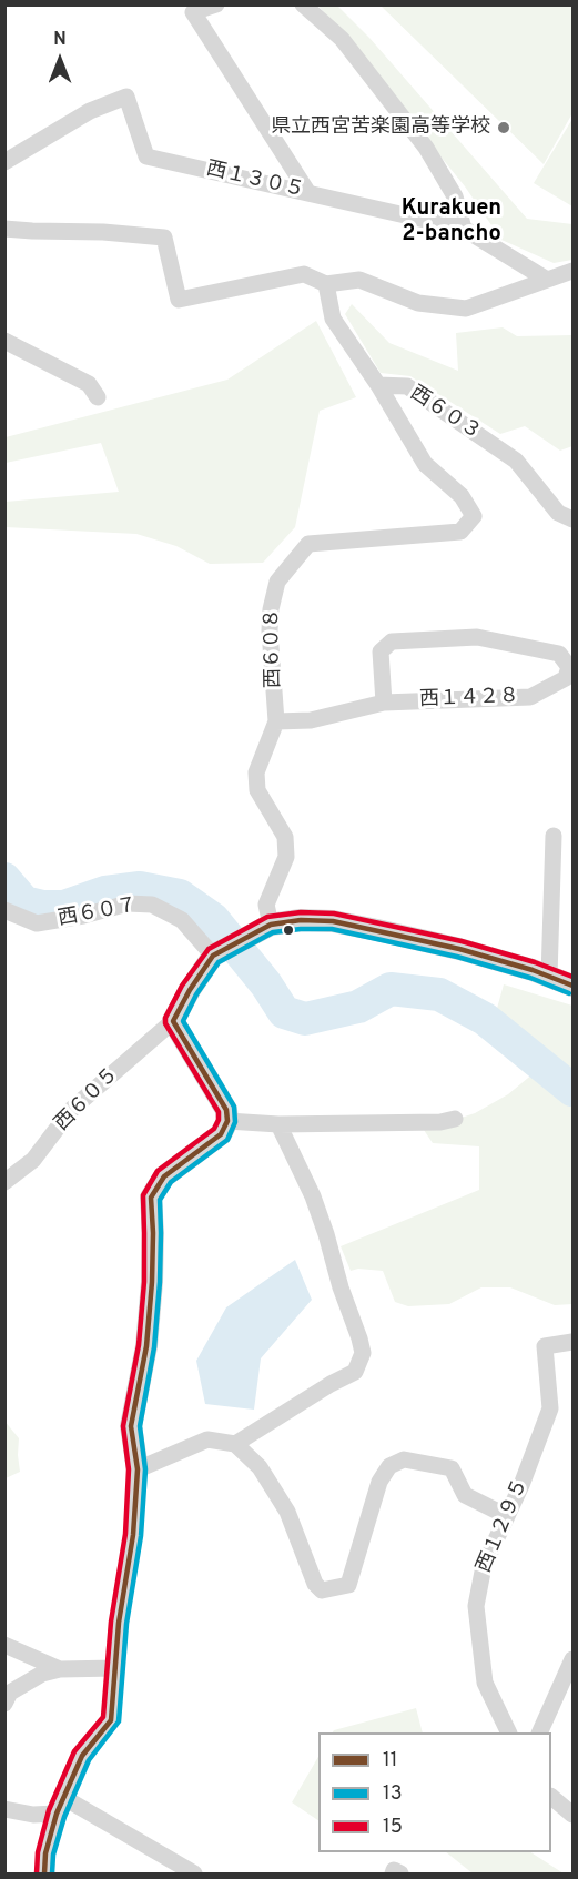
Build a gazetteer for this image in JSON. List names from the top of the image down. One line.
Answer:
{"streets":{"street":["西１３０５","西６０３","西６０８","西１４２８","西６０７","西６０５","西１２９５"]},"crossings":[["西６０３","西６０８"],["西６０８","西１４２８"]],"districts":["Kurakuen 2-bancho"],"places":["県立西宮苦楽園高等学校"],"lines":["transit line 15","transit line 11","transit line 13"],"legend":["11","13","15"],"north":"top"}
